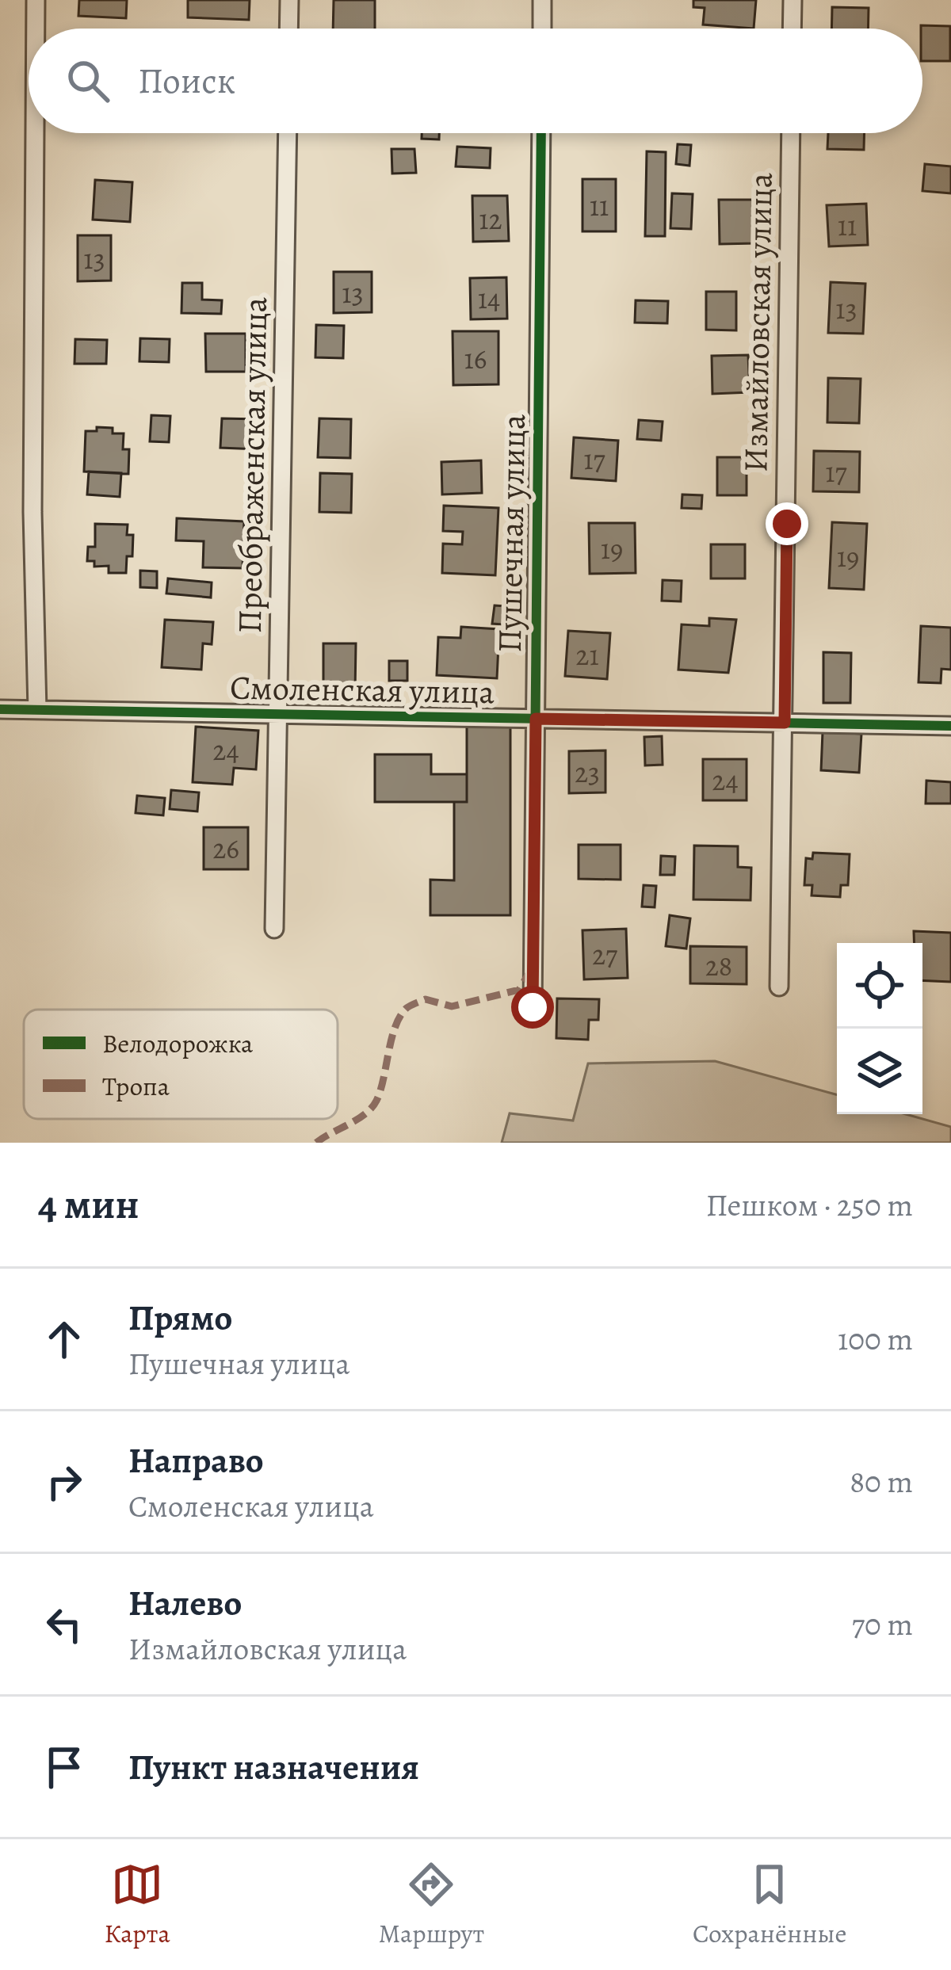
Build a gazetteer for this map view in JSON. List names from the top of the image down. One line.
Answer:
{"streets":{"street":["Измайловская улица","Преображенская улица","Пушечная улица","Смоленская улица"]},"crossings":[["Измайловская улица","Смоленская улица"],["Преображенская улица","Смоленская улица"],["Пушечная улица","Смоленская улица"]],"house_numbers":["11","12","11","13","13","14","13","16","17","17","19","19","21","24","23","24","26","27","28"],"legend":["Велодорожка","Тропа"],"page":{"search":"Поиск","heading":["4 мин","Пешком · 250 m"],"list":[["Прямо","Пушечная улица","100 m"],["Направо","Смоленская улица","80 m"],["Налево","Измайловская улица","70 m"],"Пункт назначения"],"nav":["Карта","Маршрут","Сохранённые"]}}
